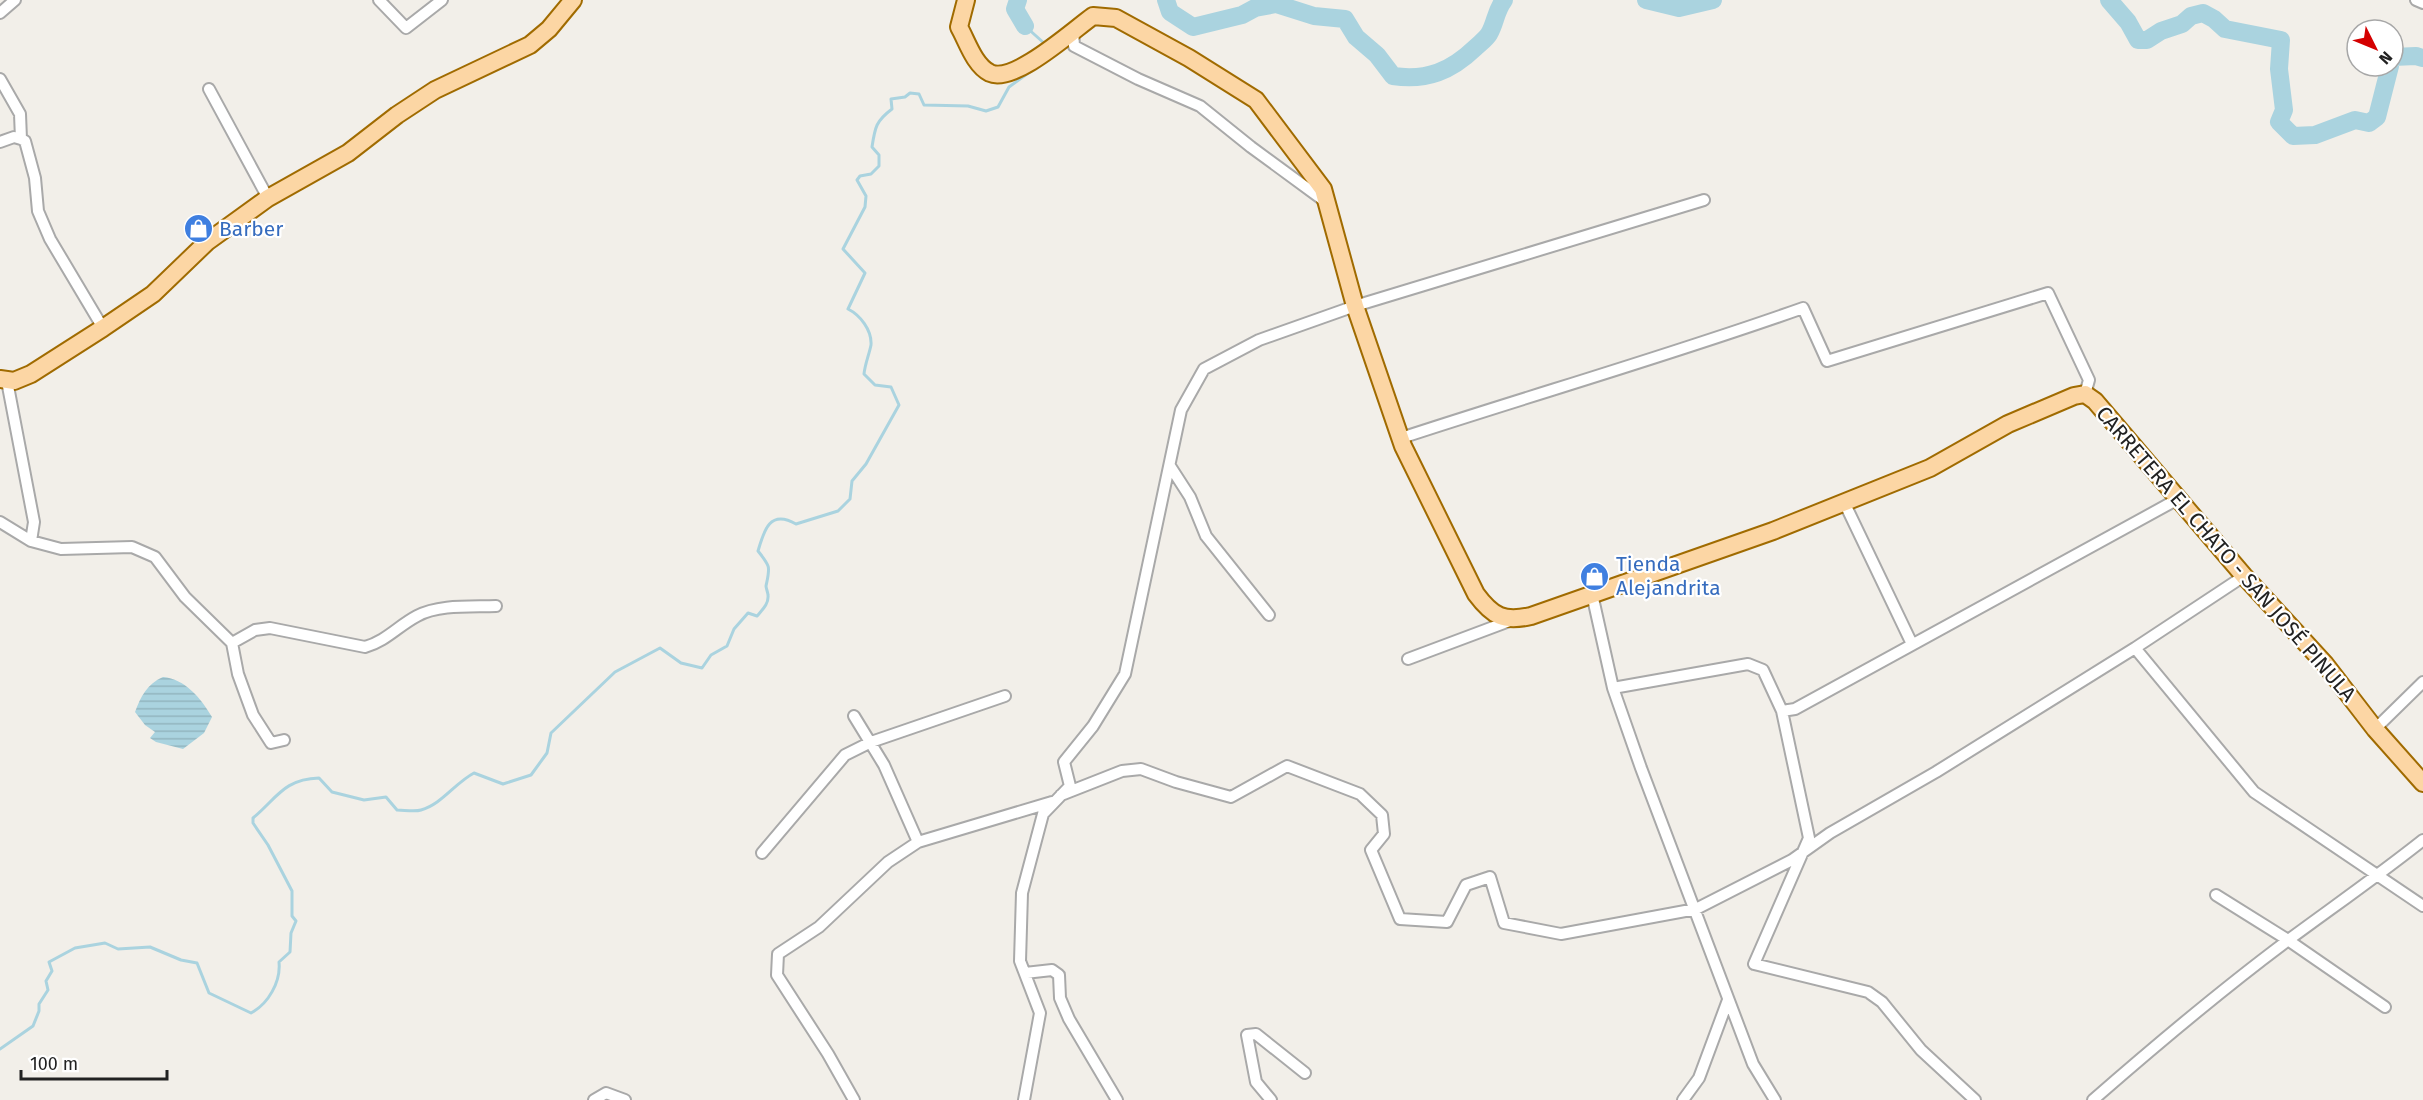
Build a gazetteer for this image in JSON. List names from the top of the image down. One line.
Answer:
{"streets":{"main road":["CARRETERA EL CHATO - SAN JOSÉ PINULA"]},"places":{"shop":["Barber","Tienda Alejandrita"]},"scale_bar":"100 m","north":"bottom right"}
